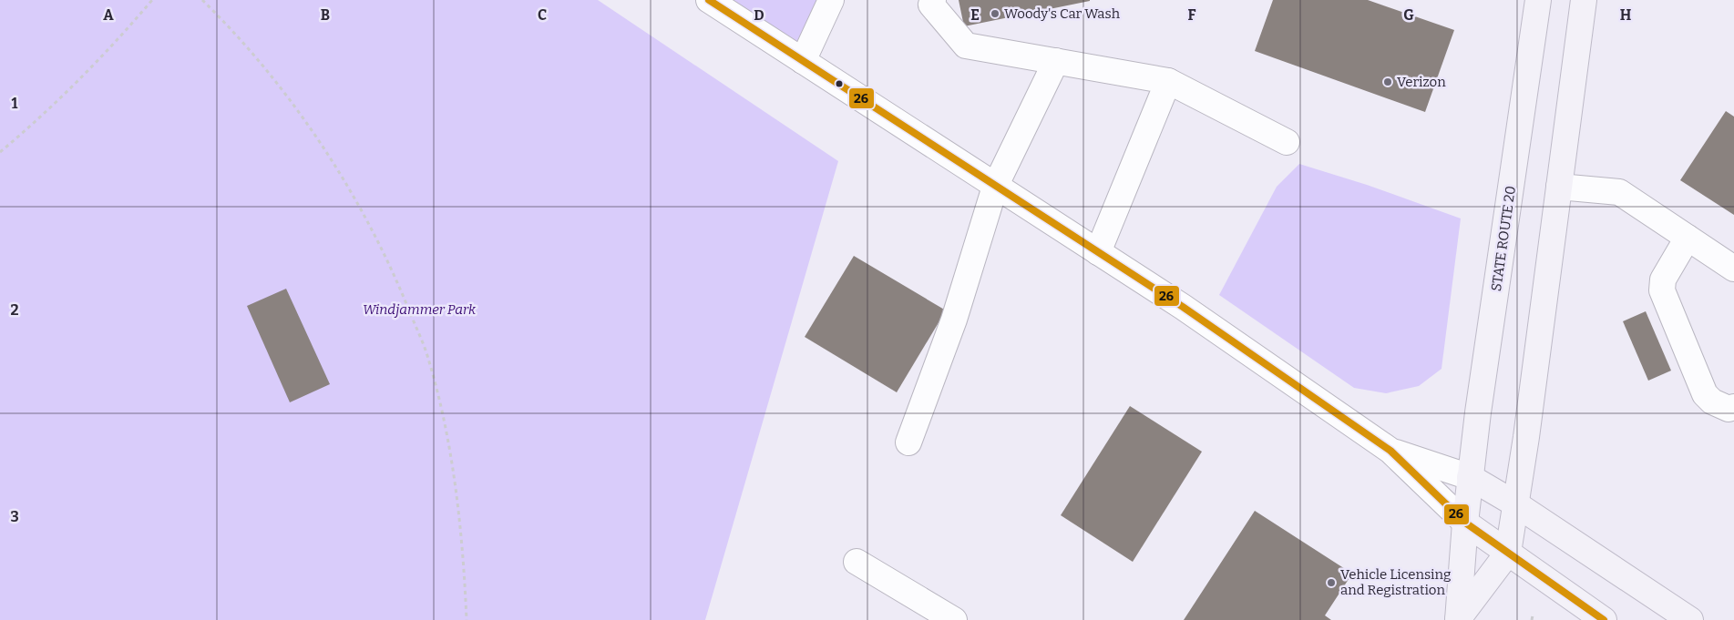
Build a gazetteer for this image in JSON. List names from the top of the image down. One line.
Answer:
{"streets":{"main road":["STATE ROUTE 20"]},"parks":["Windjammer Park"],"places":["Woody's Car Wash","Verizon","Vehicle Licensing and Registration"],"lines":["transit line 26"],"grid":{"columns":["A","B","C","D","E","F","G","H"],"rows":["1","2","3"]}}
